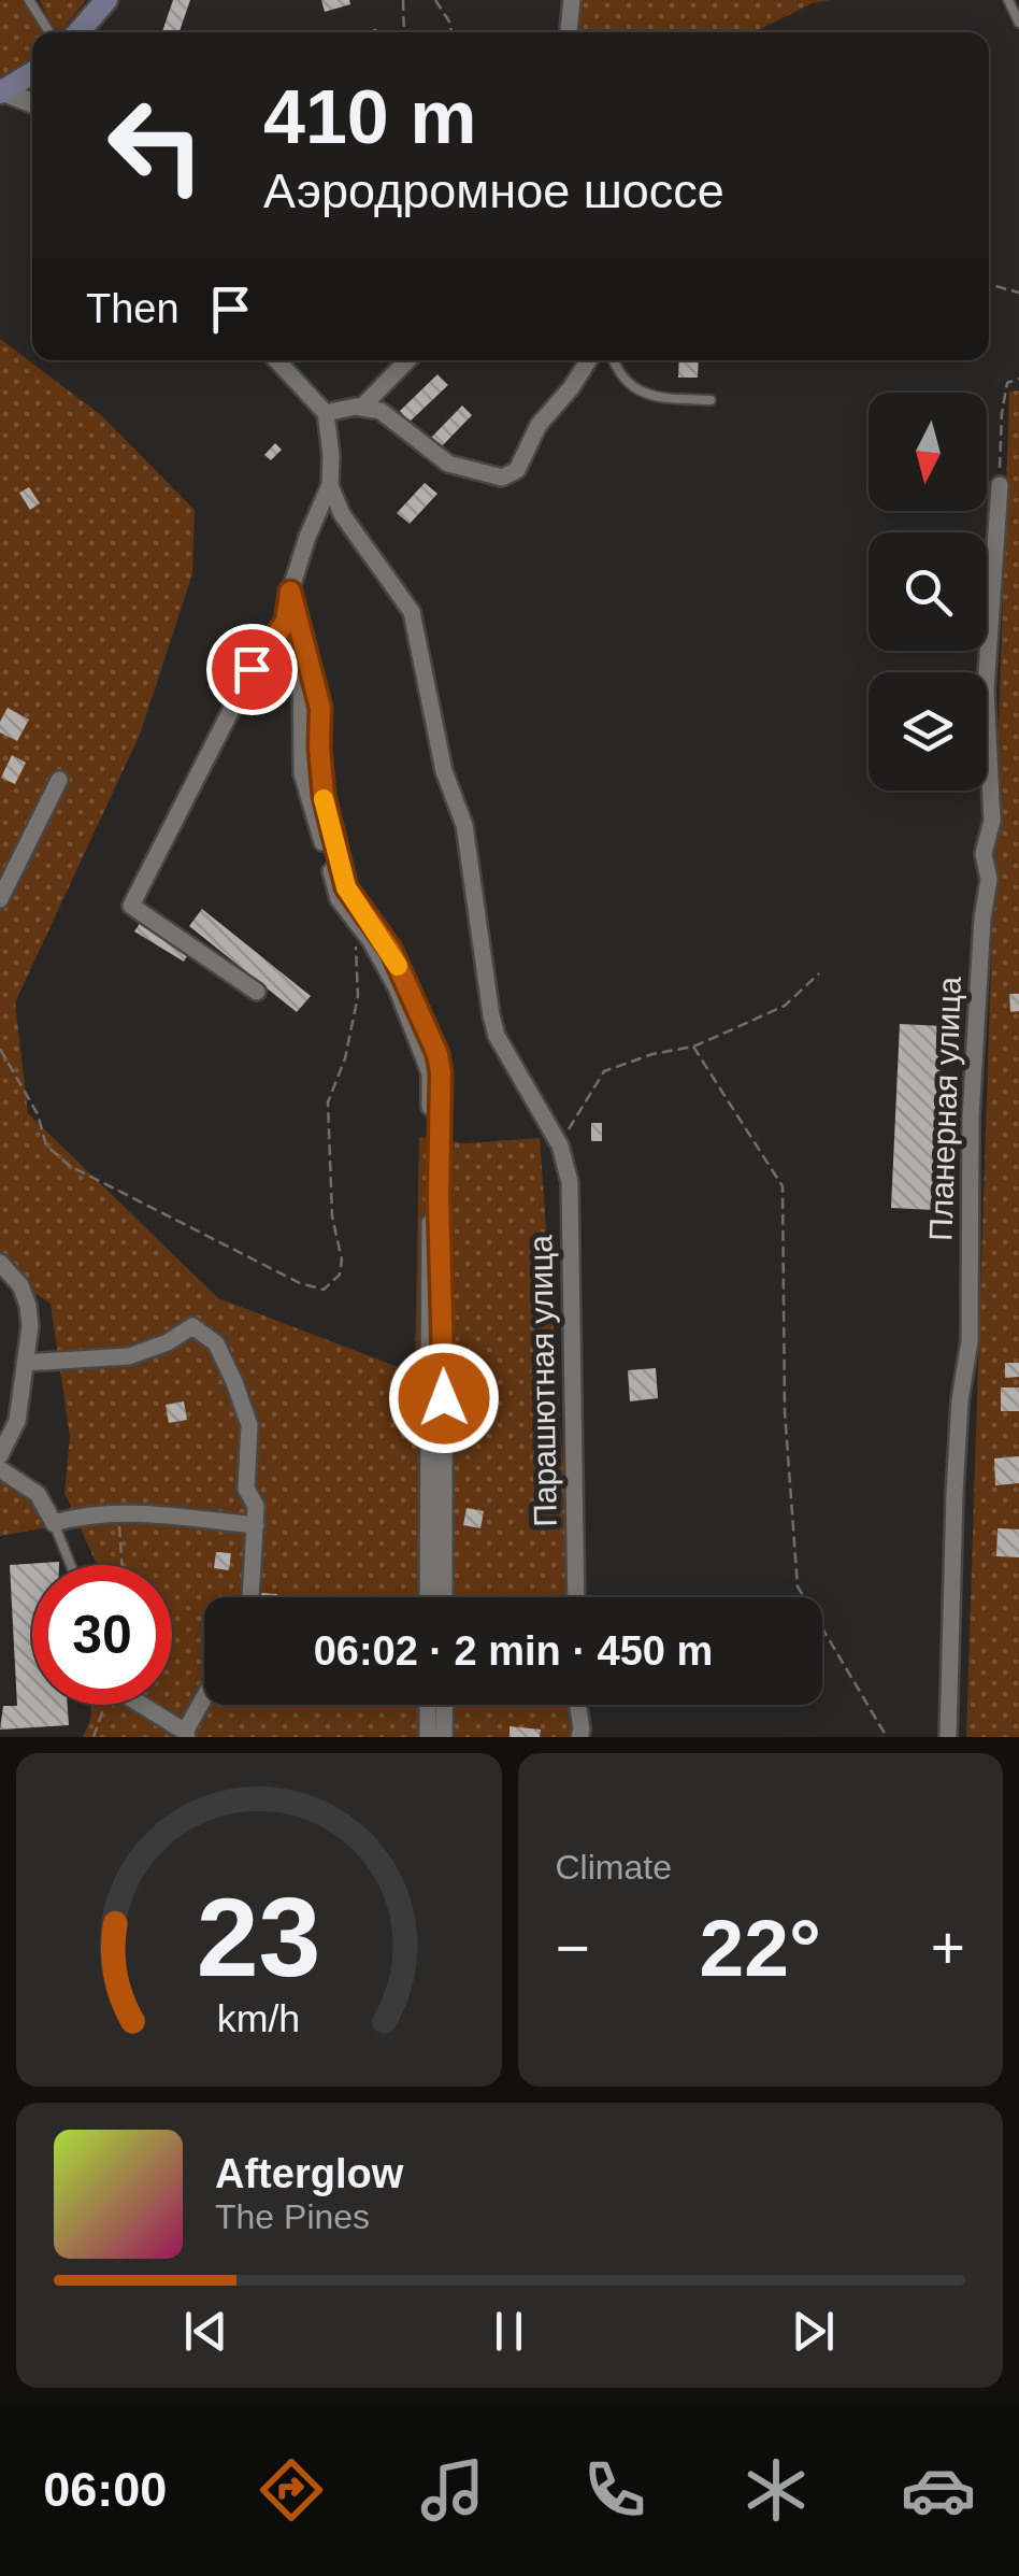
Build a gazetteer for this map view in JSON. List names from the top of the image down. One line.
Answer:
{"streets":{"street":["Планерная улица","Парашютная улица"]},"north":"bottom","page":{"turn":["410 m","Аэродромное шоссе"],"then":"Then","limit":"30","trip":"06:02 · 2 min · 450 m","tile":"Climate","heat":["−","22°","+"],"song":["Afterglow","The Pines"],"tabs":"06:00","gauge":["23","km/h"]}}
